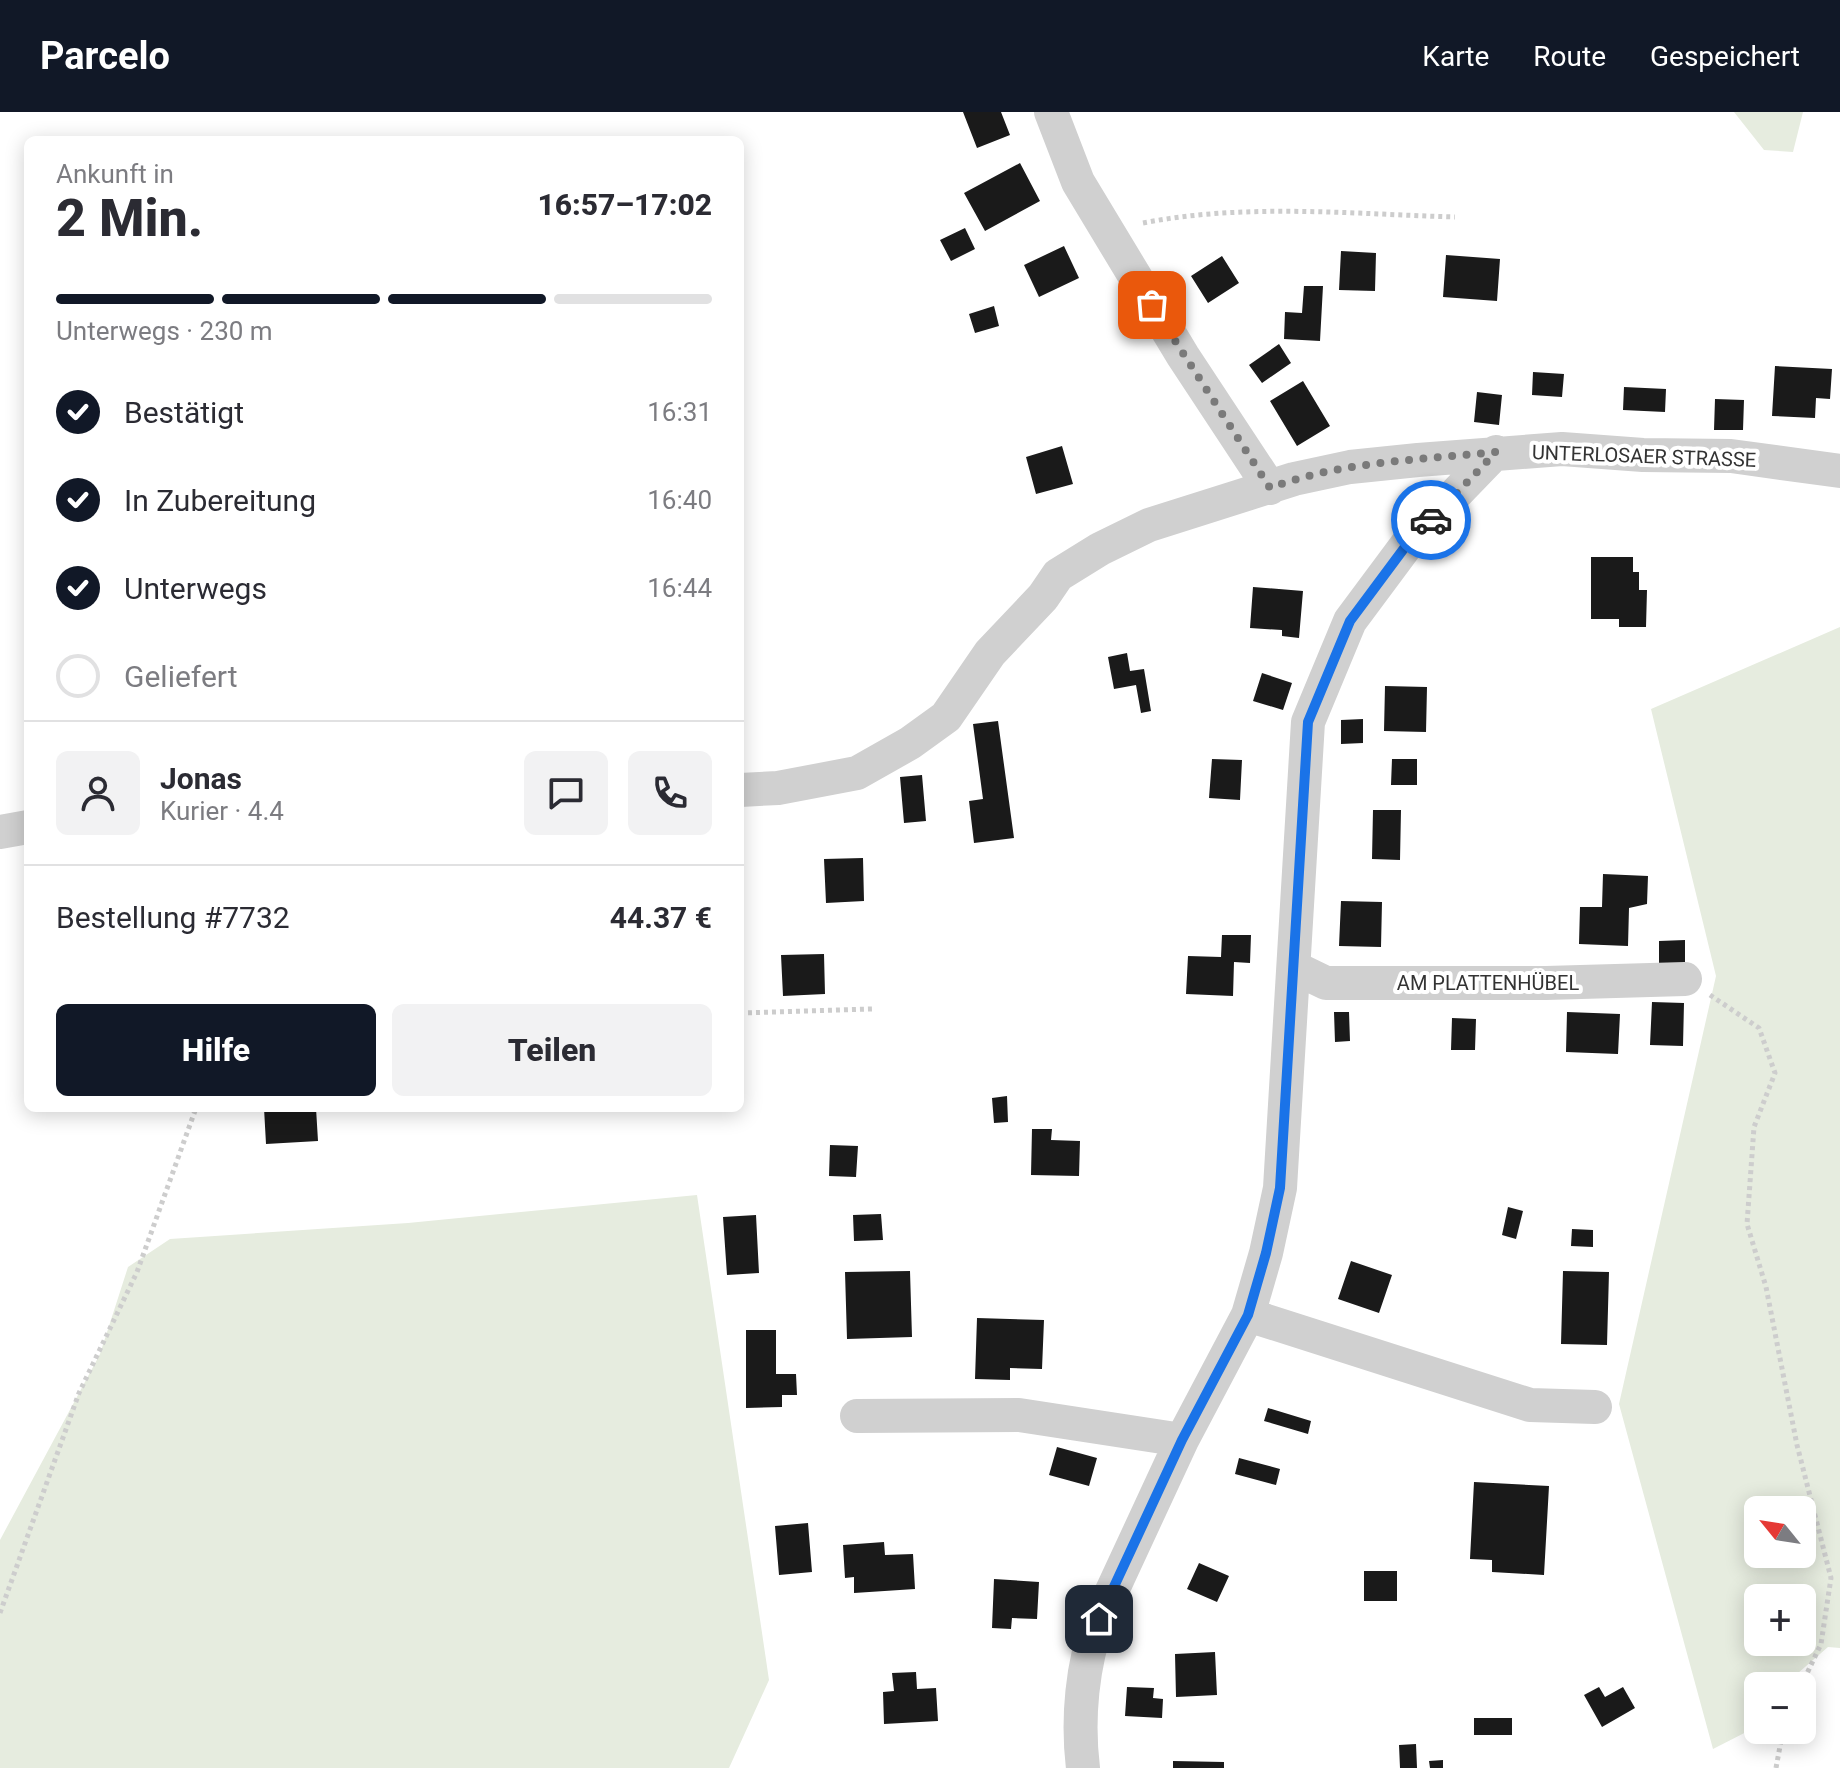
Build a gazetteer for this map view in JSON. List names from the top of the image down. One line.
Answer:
{"streets":{"street":["UNTERLOSAER STRASSE","AM PLATTENHÜBEL"]},"north":"top left","page":{"header":"Parcelo","nav":["Karte","Route","Gespeichert"],"heading":["2 Min.","Ankunft in","16:57–17:02"],"panel":["Jonas","Kurier · 4.4","Bestellung #7732","44.37 €"],"bar":"Unterwegs · 230 m","list":[["Bestätigt","16:31"],["In Zubereitung","16:40"],["Unterwegs","16:44"],"Geliefert"],"buttons":["Hilfe","Teilen"],"map_buttons":["+","−"]}}
